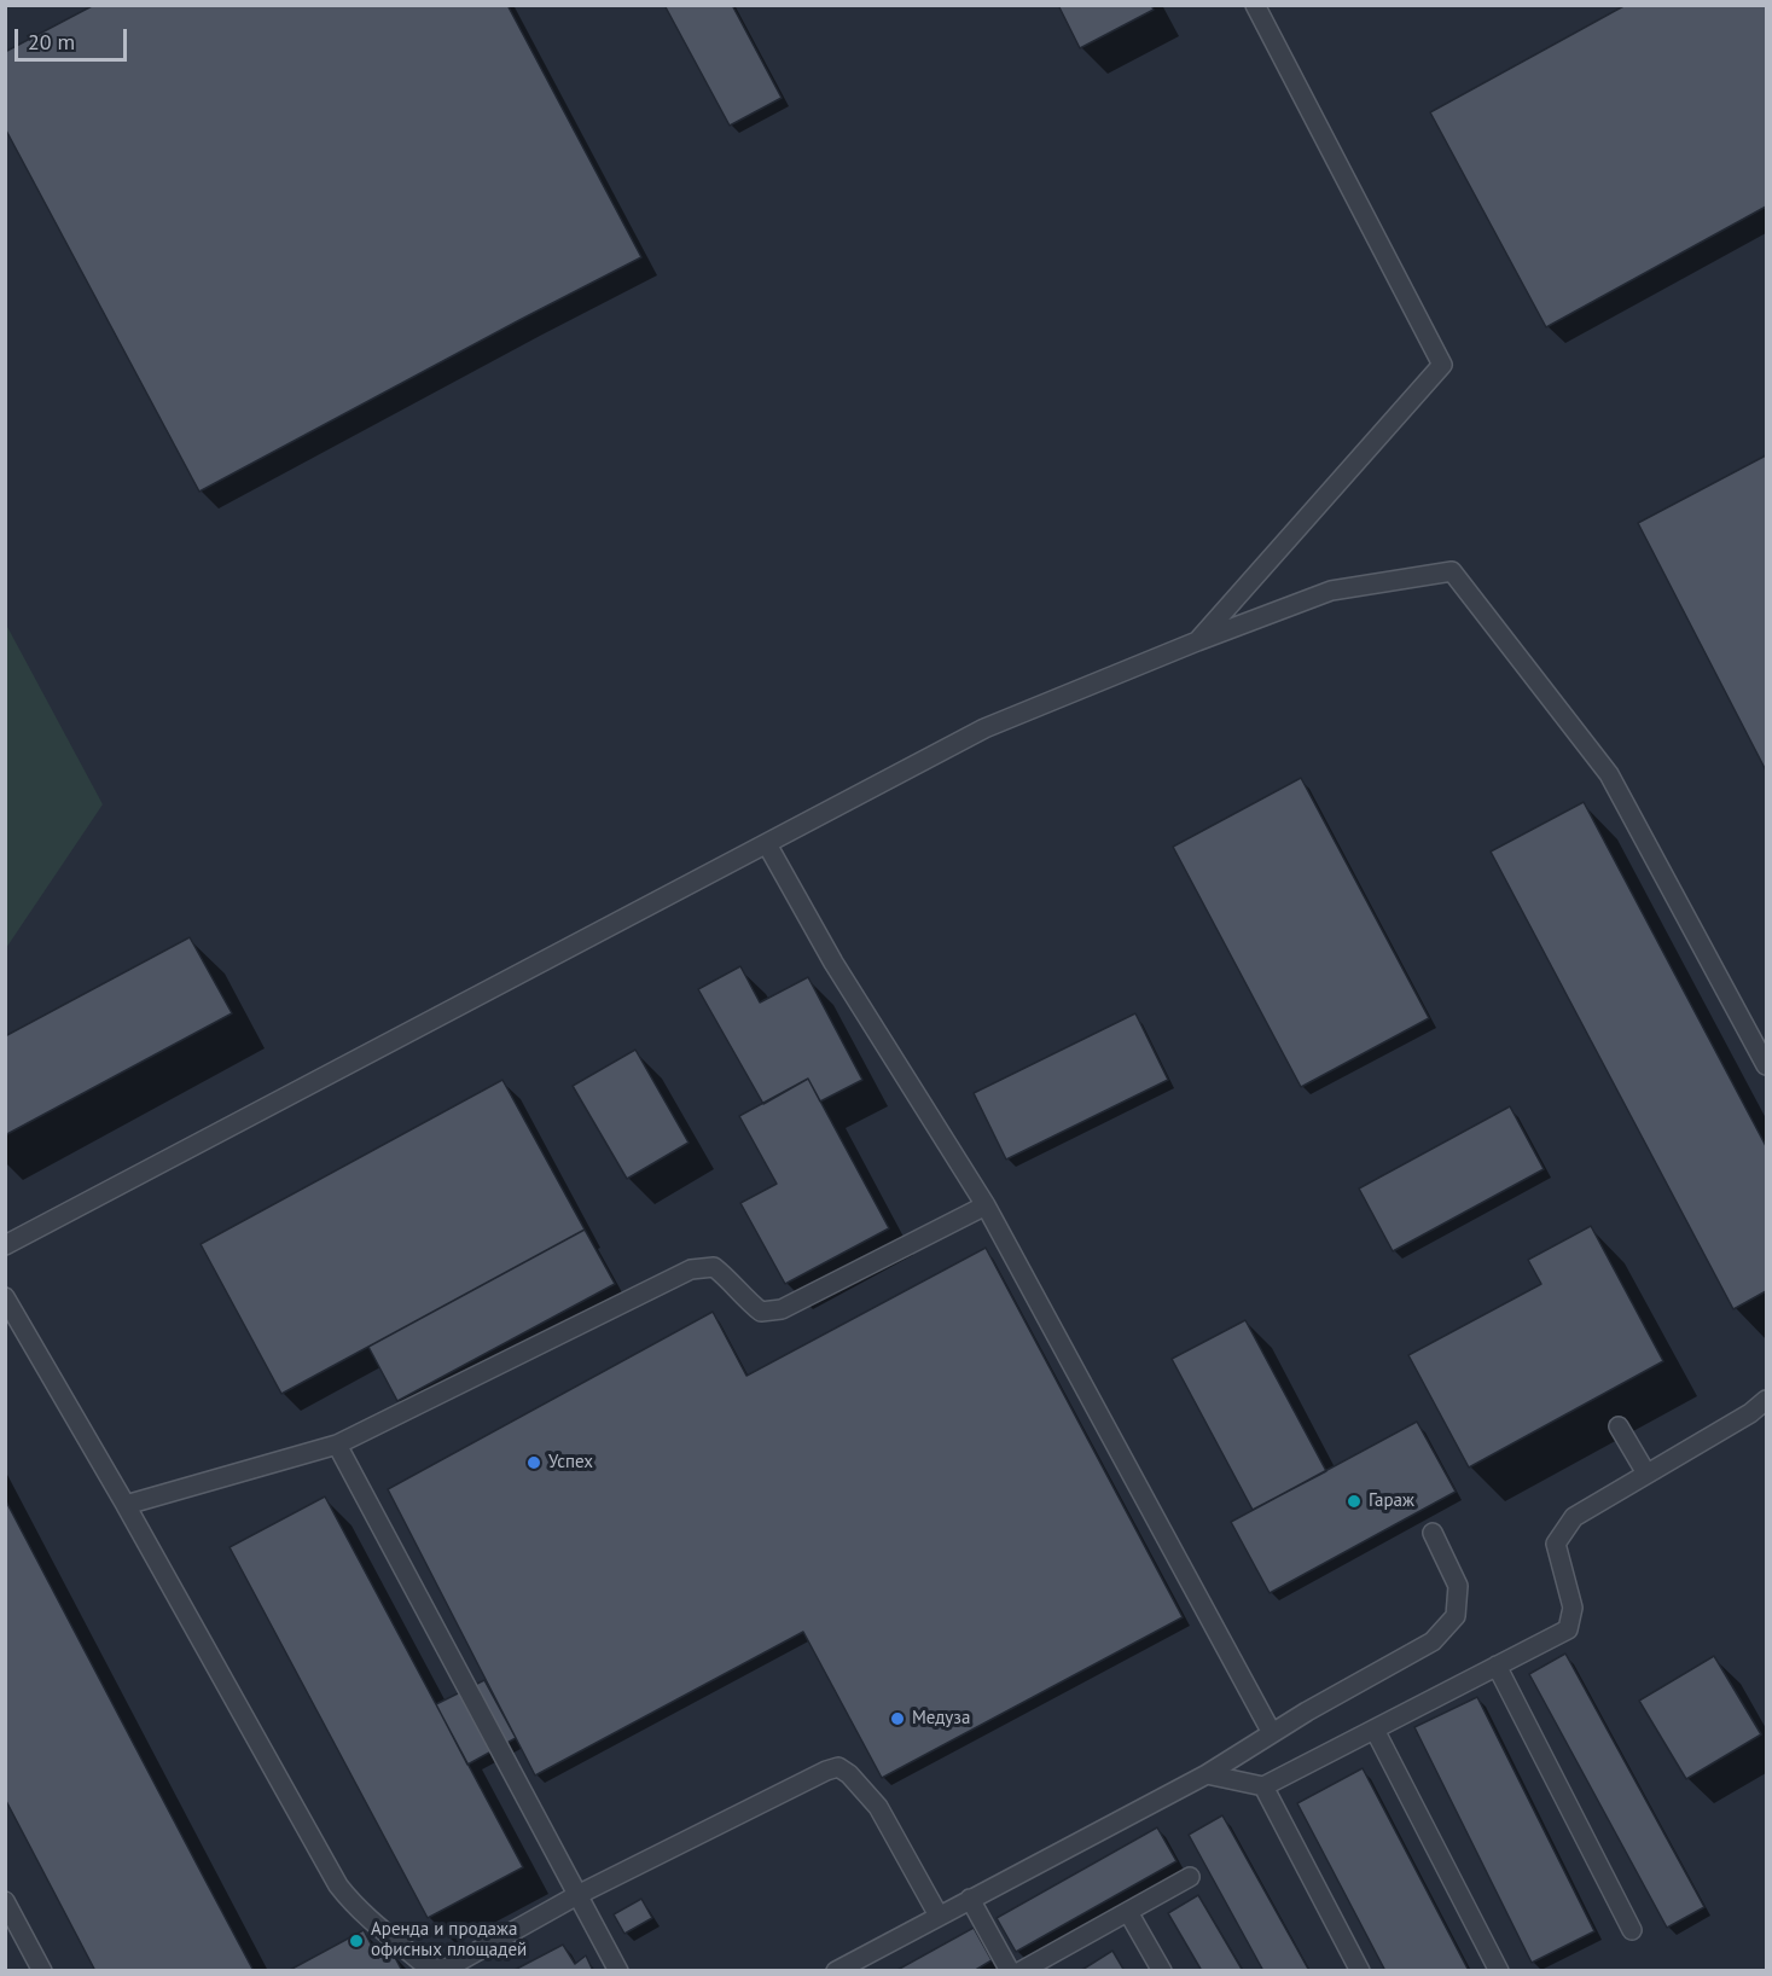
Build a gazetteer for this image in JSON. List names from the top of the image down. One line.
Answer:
{"places":["Успех","Гараж","Медуза","Аренда и продажа офисных площадей"],"scale_bar":"20 m"}
